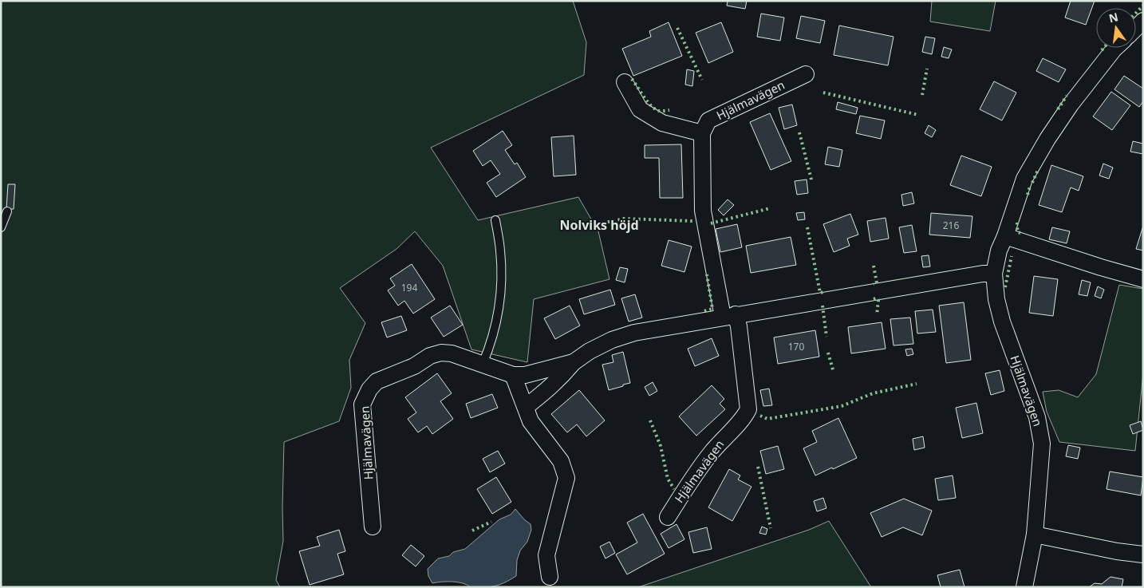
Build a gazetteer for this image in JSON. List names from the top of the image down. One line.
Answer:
{"streets":{"street":["Hjälmavägen"]},"districts":["Nolviks höjd"],"house_numbers":["216","194","170"],"north":"top"}
